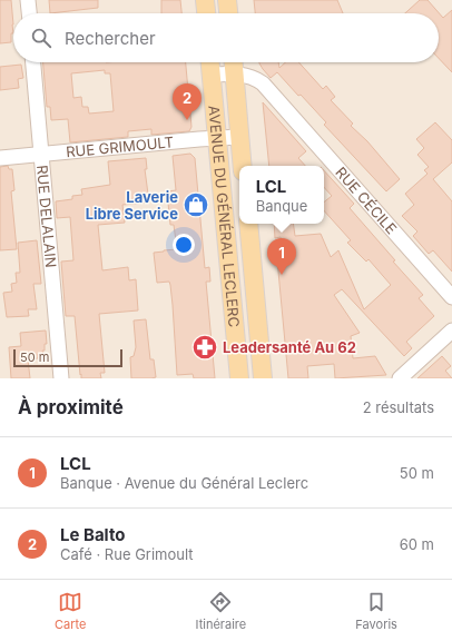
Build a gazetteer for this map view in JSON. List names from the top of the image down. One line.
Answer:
{"streets":{"main road":["AVENUE DU GÉNÉRAL LECLERC"],"street":["RUE GRIMOULT","RUE CÉCILE","RUE DELALAIN"]},"crossings":[["RUE GRIMOULT","RUE DELALAIN"],["RUE GRIMOULT","AVENUE DU GÉNÉRAL LECLERC"],["RUE CÉCILE","AVENUE DU GÉNÉRAL LECLERC"]],"places":{"shop":["Laverie Libre Service"],"pharmacy":["Leadersanté Au 62"]},"scale_bar":"50 m","page":{"search":"Rechercher","pins":["2","1"],"popup":["LCL","Banque"],"scale":"50 m","heading":["À proximité","2 résultats"],"list":[{"mark":"1","name":"LCL","note":"Banque · Avenue du Général Leclerc","value":"50 m"},{"mark":"2","name":"Le Balto","note":"Café · Rue Grimoult","value":"60 m"}],"nav":["Carte","Itinéraire","Favoris"]}}
